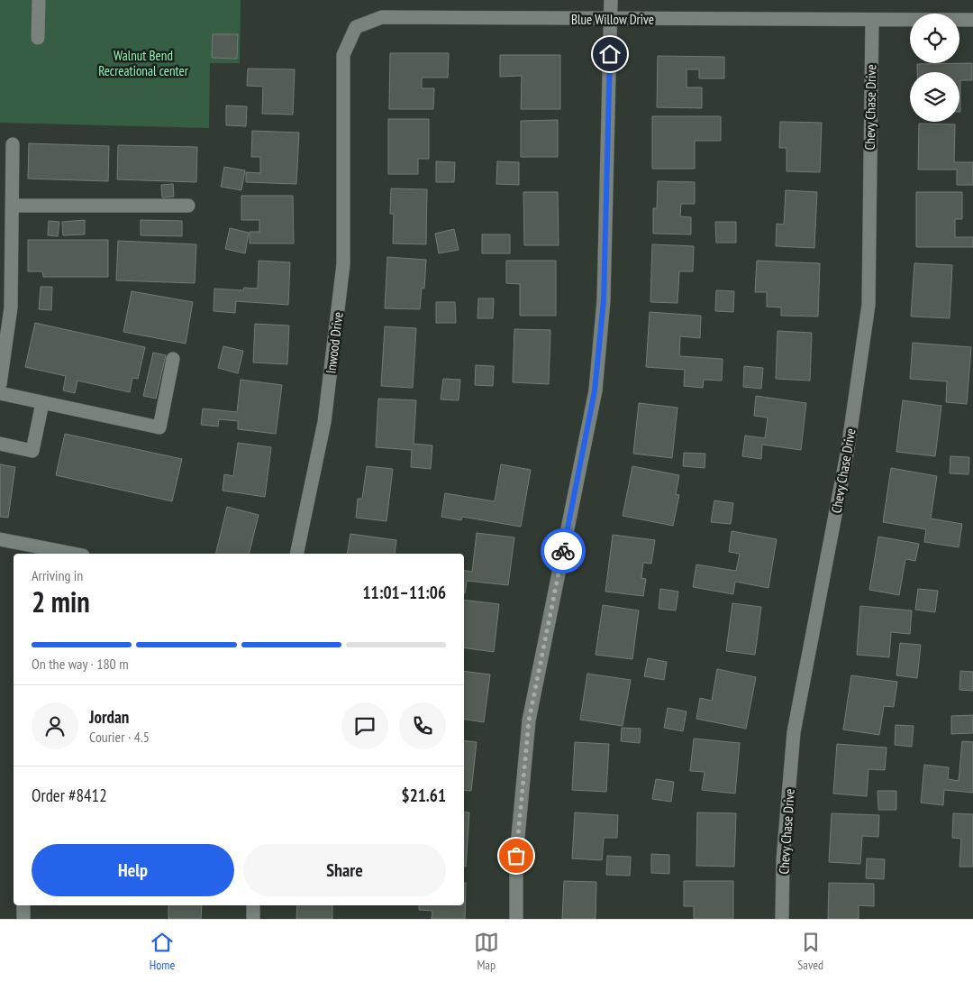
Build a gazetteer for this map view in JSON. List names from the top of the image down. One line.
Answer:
{"streets":{"street":["Blue Willow Drive","Chevy Chase Drive","Inwood Drive"]},"crossings":[["Blue Willow Drive","Chevy Chase Drive"],["Blue Willow Drive","Inwood Drive"]],"parks":["Walnut Bend Recreational center"],"page":{"heading":["2 min","Arriving in","11:01–11:06"],"panel":["Jordan","Courier · 4.5","Order #8412","$21.61"],"bar":"On the way · 180 m","buttons":["Help","Share"],"tabs":["Home","Map","Saved"]}}
